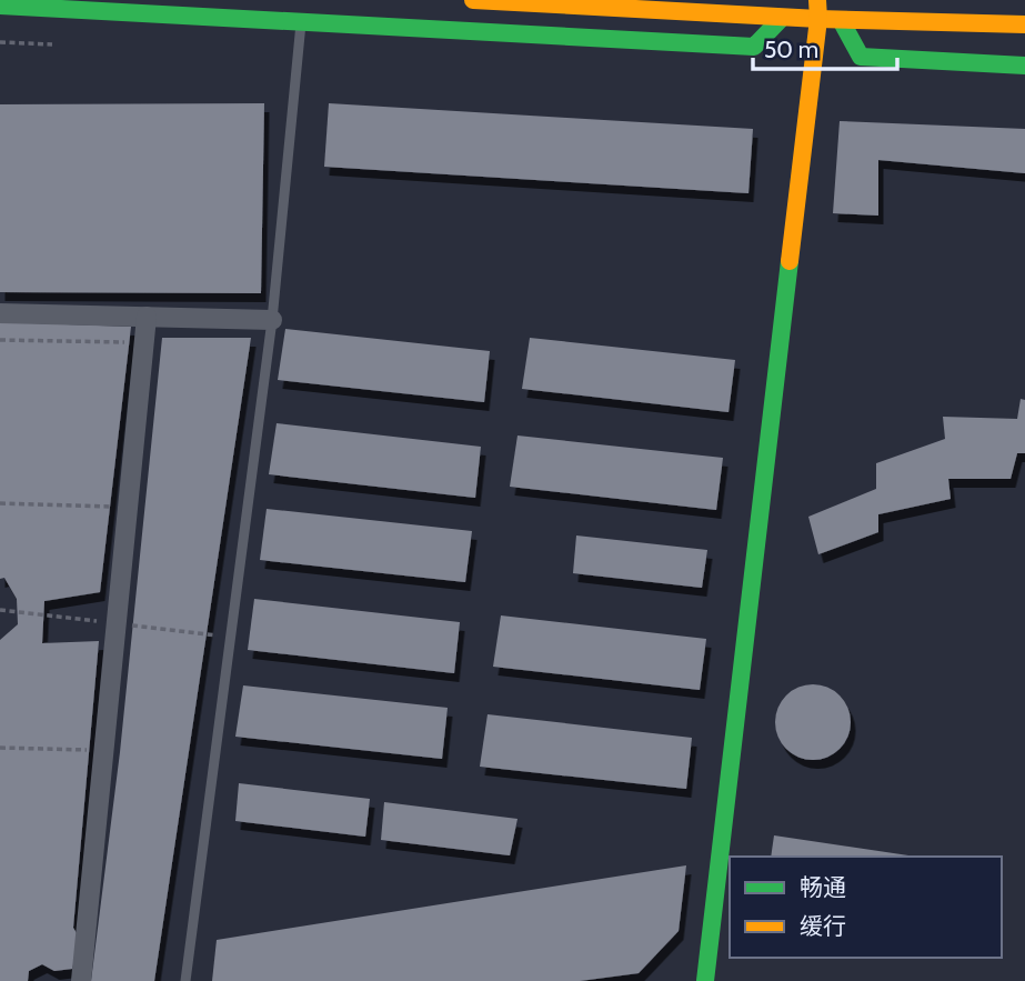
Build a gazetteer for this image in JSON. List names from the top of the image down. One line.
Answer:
{"legend":["畅通","缓行"],"scale_bar":"50 m"}
